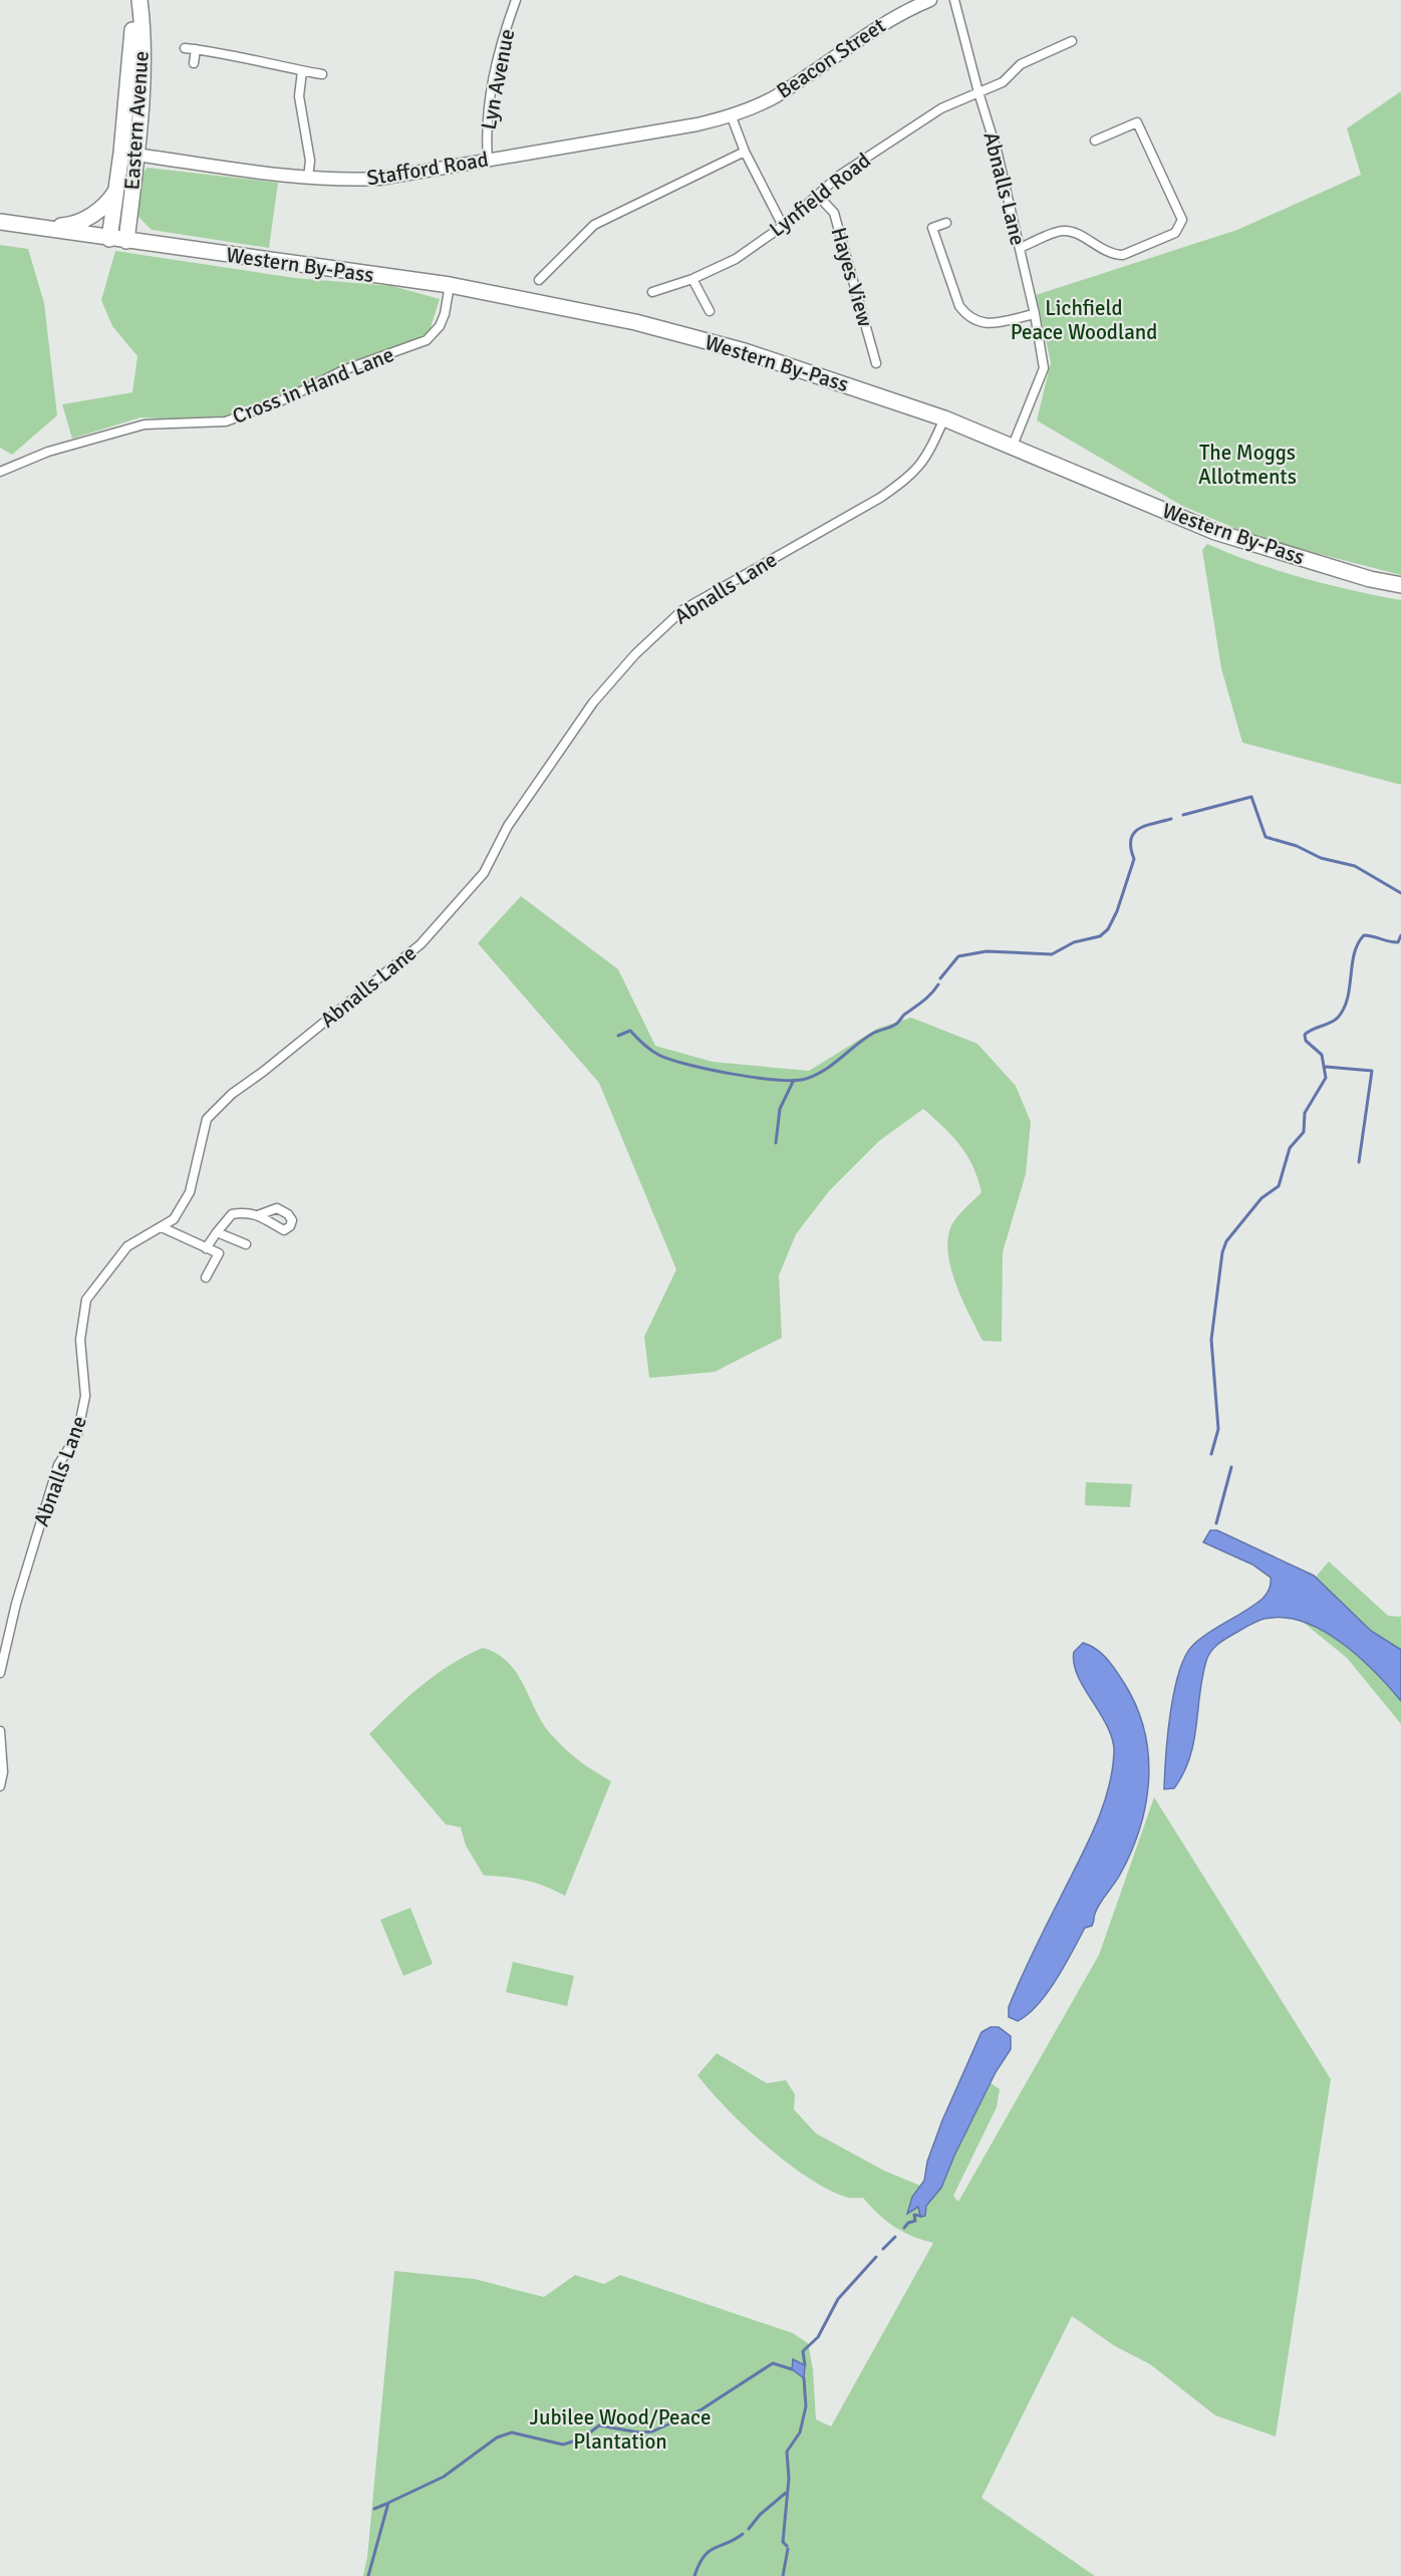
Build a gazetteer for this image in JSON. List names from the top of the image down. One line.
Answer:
{"streets":{"highway":["Eastern Avenue","Western By-Pass"],"street":["Beacon Street","Lyn Avenue","Stafford Road","Abnalls Lane","Lynfield Road","Hayes View","Cross in Hand Lane"]},"crossings":[["Beacon Street","Stafford Road"],["Lyn Avenue","Stafford Road"],["Eastern Avenue","Stafford Road"],["Eastern Avenue","Western By-Pass"],["Abnalls Lane","Lynfield Road"],["Abnalls Lane","Western By-Pass"],["Lynfield Road","Hayes View"],["Western By-Pass","Cross in Hand Lane"]],"parks":["Lichfield Peace Woodland","The Moggs Allotments","Jubilee Wood/Peace Plantation"]}
